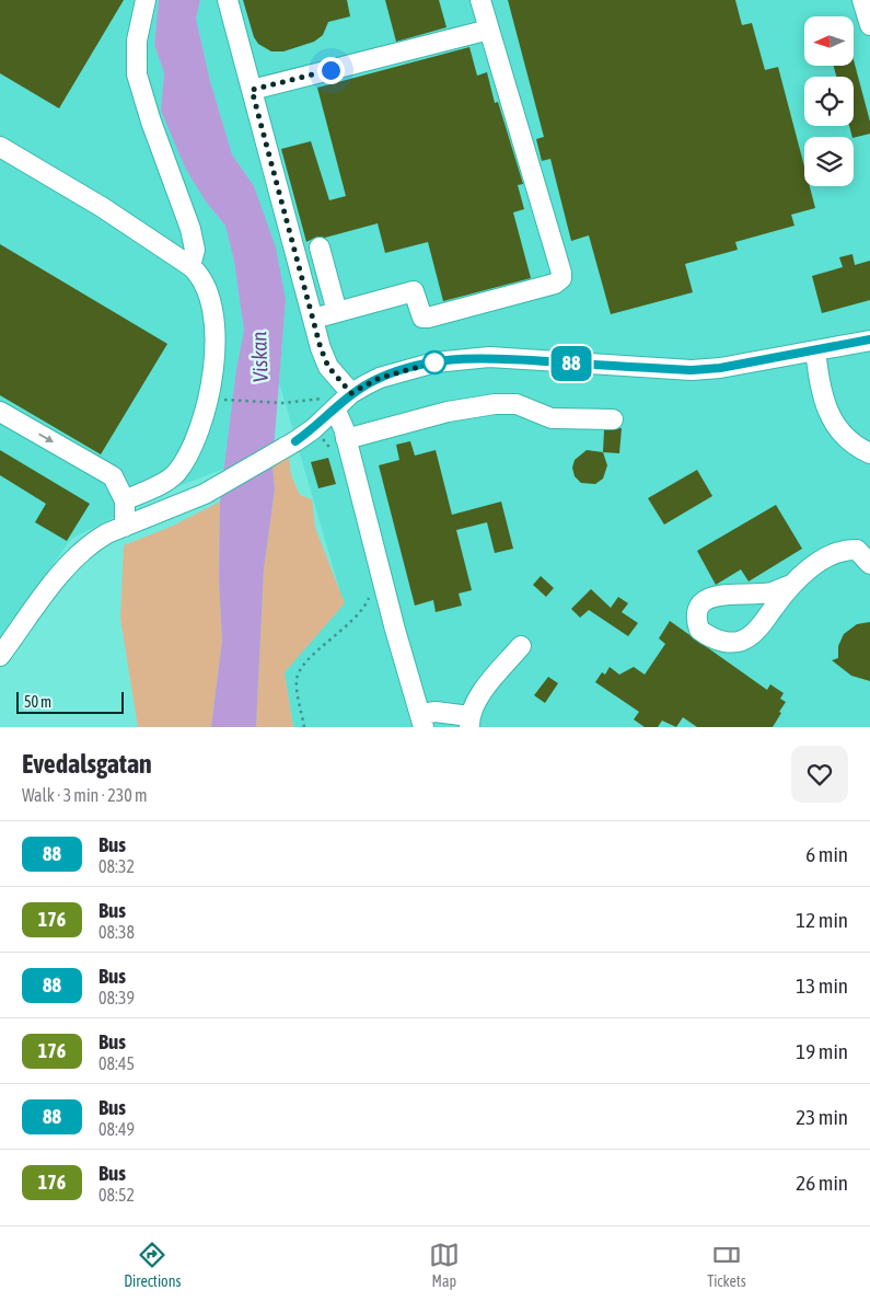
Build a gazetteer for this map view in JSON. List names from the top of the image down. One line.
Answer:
{"water":["Viskan"],"lines":["bus line 88"],"scale_bar":"50 m","north":"left","page":{"on_map":"88","scale":"50 m","heading":["Evedalsgatan","Walk · 3 min · 230 m"],"list":[{"mark":"88","name":"Bus","note":"08:32","value":"6 min"},{"mark":"176","name":"Bus","note":"08:38","value":"12 min"},{"mark":"88","name":"Bus","note":"08:39","value":"13 min"},{"mark":"176","name":"Bus","note":"08:45","value":"19 min"},{"mark":"88","name":"Bus","note":"08:49","value":"23 min"},{"mark":"176","name":"Bus","note":"08:52","value":"26 min"}],"tabs":["Directions","Map","Tickets"]}}
